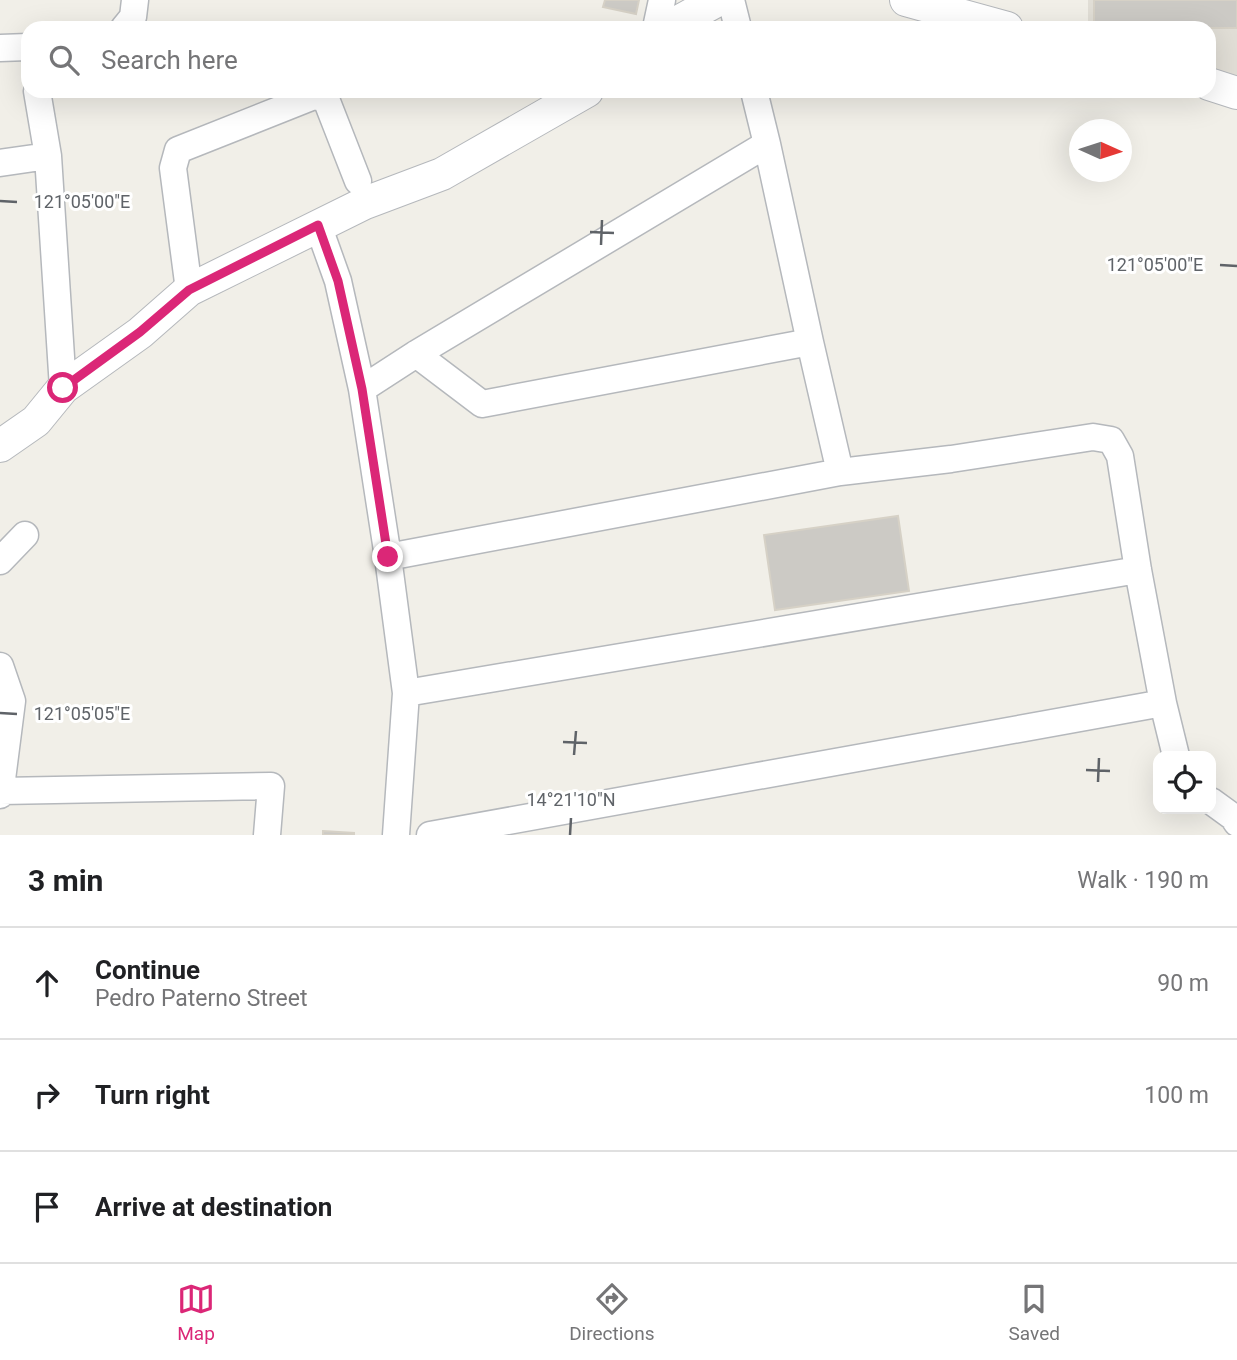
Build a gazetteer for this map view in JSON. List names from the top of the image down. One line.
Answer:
{"north":"right","page":{"search":"Search here","heading":["3 min","Walk · 190 m"],"list":[["Continue","Pedro Paterno Street","90 m"],["Turn right","100 m"],"Arrive at destination"],"nav":["Map","Directions","Saved"]},"coordinates":["121°05'00\"E","121°05'05\"E","14°21'10\"N"]}
